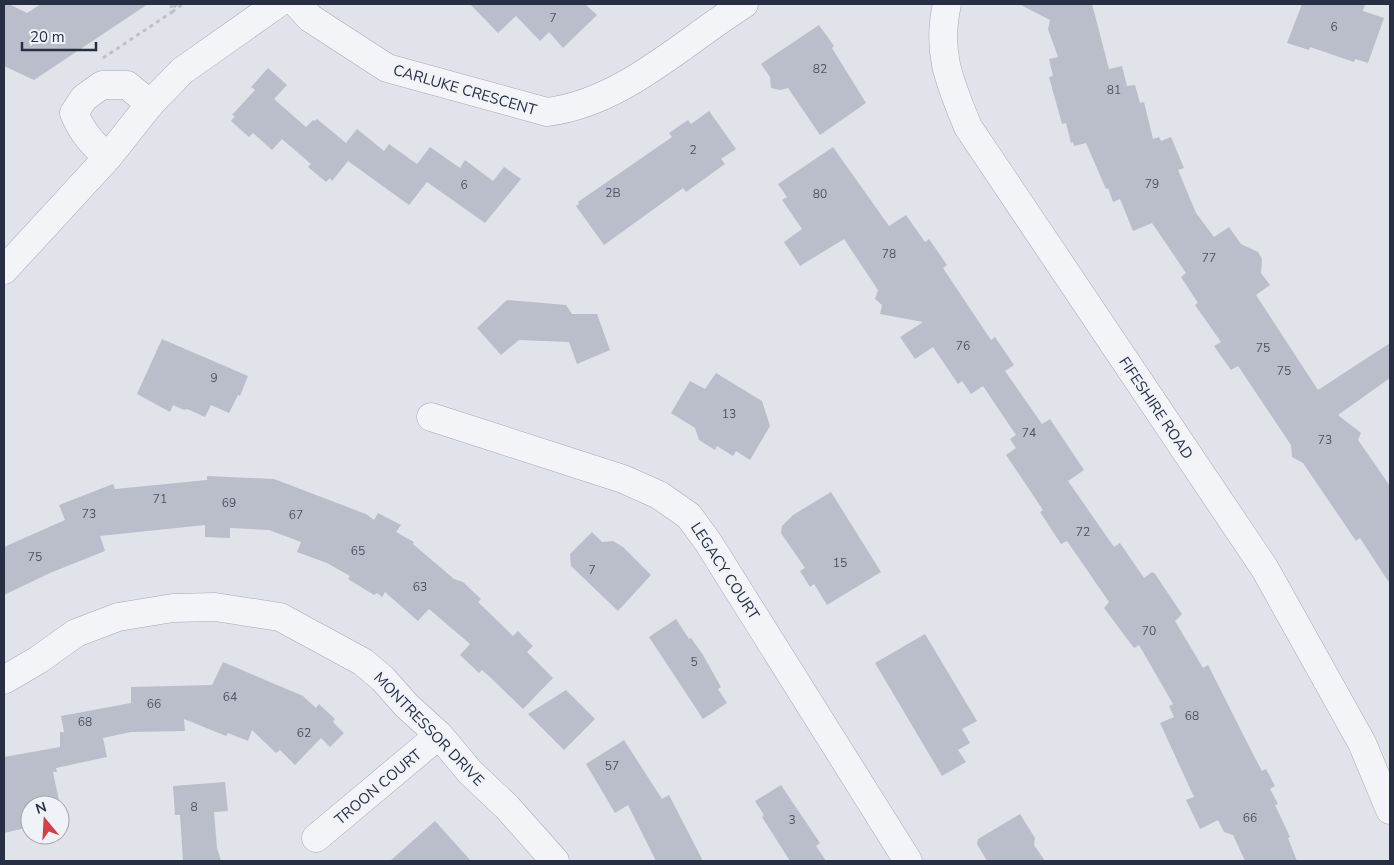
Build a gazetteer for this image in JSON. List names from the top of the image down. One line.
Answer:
{"streets":{"street":["CARLUKE CRESCENT","FIFESHIRE ROAD","LEGACY COURT","MONTRESSOR DRIVE","TROON COURT"]},"crossings":[["MONTRESSOR DRIVE","TROON COURT"]],"house_numbers":["7","6","82","81","2","79","6","2B","80","78","77","76","75","75","9","13","74","73","71","69","73","67","72","65","75","15","7","63","70","5","64","66","68","68","62","57","8","66","3"],"scale_bar":"20 m","north":"top"}
